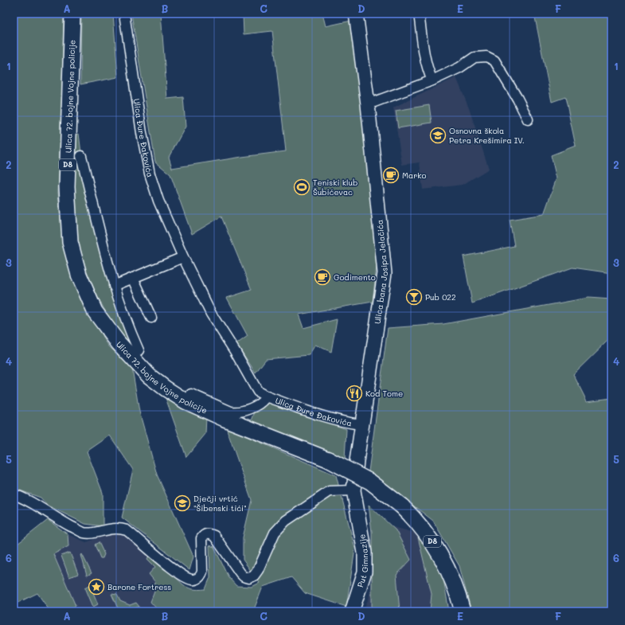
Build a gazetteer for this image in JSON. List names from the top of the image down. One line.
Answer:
{"streets":{"main road":["Ulica 72. bojne Vojne policije","D8"],"street":["Ulica Đure Đakovića","Ulica bana Josipa Jelačića","Put Gimnazije"]},"crossings":[["Ulica Đure Đakovića","Ulica bana Josipa Jelačića"],["Ulica bana Josipa Jelačića","Put Gimnazije"]],"places":{"school or university":["Osnovna škola Petra Krešimira IV.","Dječji vrtić \"Šibenski tići\""],"cafe":["Marko","Godimento"],"sports":["Teniski klub Šubićevac"],"bar":["Pub 022"],"restaurant":["Kod Tome"],"place":["Barone Fortress"]},"grid":{"columns":["A","B","C","D","E","F"],"rows":["1","2","3","4","5","6"]}}
